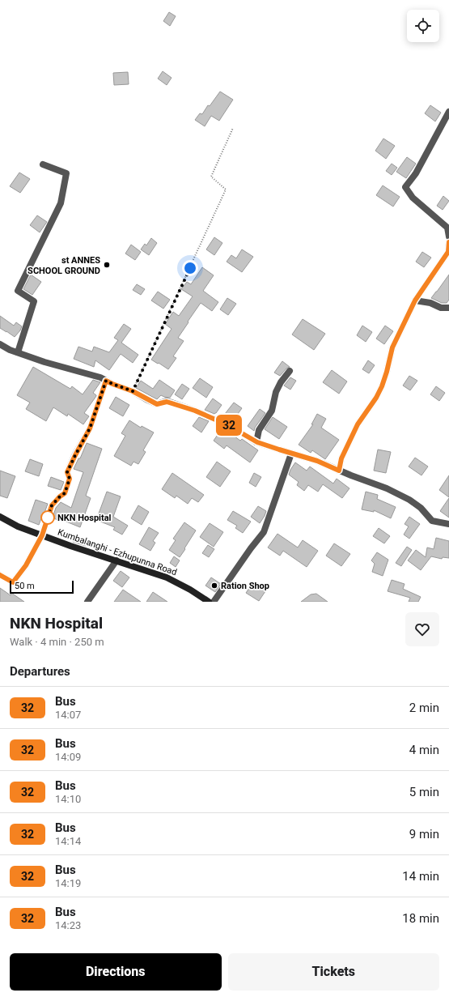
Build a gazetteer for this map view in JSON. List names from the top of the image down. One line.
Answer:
{"streets":{"main road":["Kumbalanghi - Ezhupunna Road"]},"places":["st ANNES SCHOOL GROUND","NKN Hospital","Ration Shop"],"lines":["bus line 32"],"scale_bar":"50 m","page":{"on_map":"32","scale":"50 m","heading":[["NKN Hospital","Walk · 4 min · 250 m"],"Departures"],"list":[{"mark":"32","name":"Bus","note":"14:07","value":"2 min"},{"mark":"32","name":"Bus","note":"14:09","value":"4 min"},{"mark":"32","name":"Bus","note":"14:10","value":"5 min"},{"mark":"32","name":"Bus","note":"14:14","value":"9 min"},{"mark":"32","name":"Bus","note":"14:19","value":"14 min"},{"mark":"32","name":"Bus","note":"14:23","value":"18 min"}],"buttons":["Directions","Tickets"]}}
